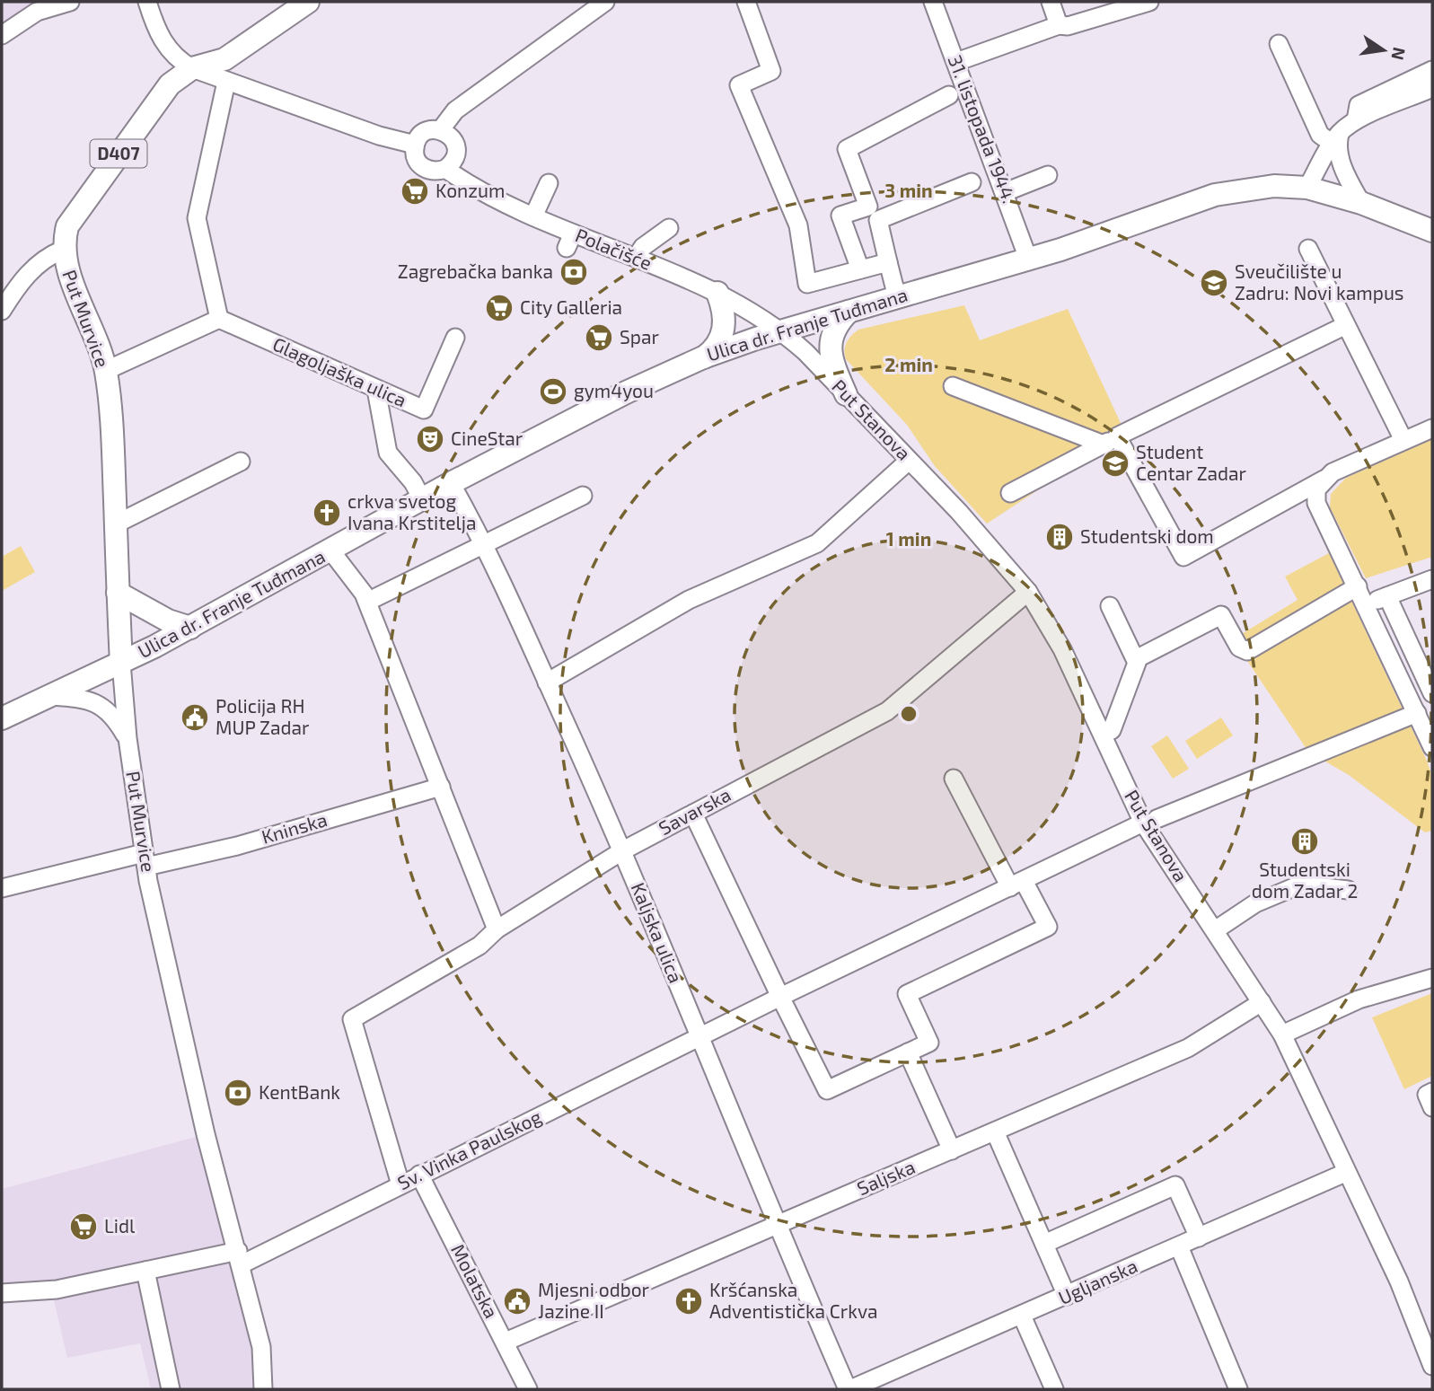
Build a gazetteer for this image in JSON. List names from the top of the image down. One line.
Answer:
{"streets":{"main road":["D407","Put Murvice","Ulica dr. Franje Tuđmana"],"street":["31. listopada 1944.","Polačišće","Glagoljaška ulica","Put Stanova","Savarska","Kninska","Kaljska ulica","Sv. Vinka Paulskog","Saljska","Molatska","Ugljanska"]},"crossings":[["31. listopada 1944.","Ulica dr. Franje Tuđmana"],["D407","Put Murvice"],["Polačišće","Ulica dr. Franje Tuđmana"],["Polačišće","Put Stanova"],["Put Murvice","Ulica dr. Franje Tuđmana"],["Put Murvice","Kninska"],["Put Murvice","Sv. Vinka Paulskog"],["Ulica dr. Franje Tuđmana","Put Stanova"],["Ulica dr. Franje Tuđmana","Kaljska ulica"],["Put Stanova","Savarska"],["Put Stanova","Sv. Vinka Paulskog"],["Put Stanova","Saljska"],["Put Stanova","Ugljanska"],["Savarska","Kaljska ulica"],["Savarska","Sv. Vinka Paulskog"],["Kaljska ulica","Sv. Vinka Paulskog"],["Kaljska ulica","Saljska"],["Kaljska ulica","Ugljanska"],["Sv. Vinka Paulskog","Molatska"],["Saljska","Molatska"]],"places":{"supermarket":["Konzum","City Galleria","Spar","Lidl"],"bank":["Zagrebačka banka","KentBank"],"school or university":["Sveučilište u Zadru: Novi kampus","Student Centar Zadar"],"sports":["gym4you"],"theatre":["CineStar"],"church":["crkva svetog Ivana Krstitelja","Kršćanska Adventistička Crkva"],"building":["Studentski dom","Studentski dom Zadar 2"],"public building":["Policija RH MUP Zadar","Mjesni odbor Jazine II"]},"north":"right","rings":["3 min","2 min","1 min"]}
